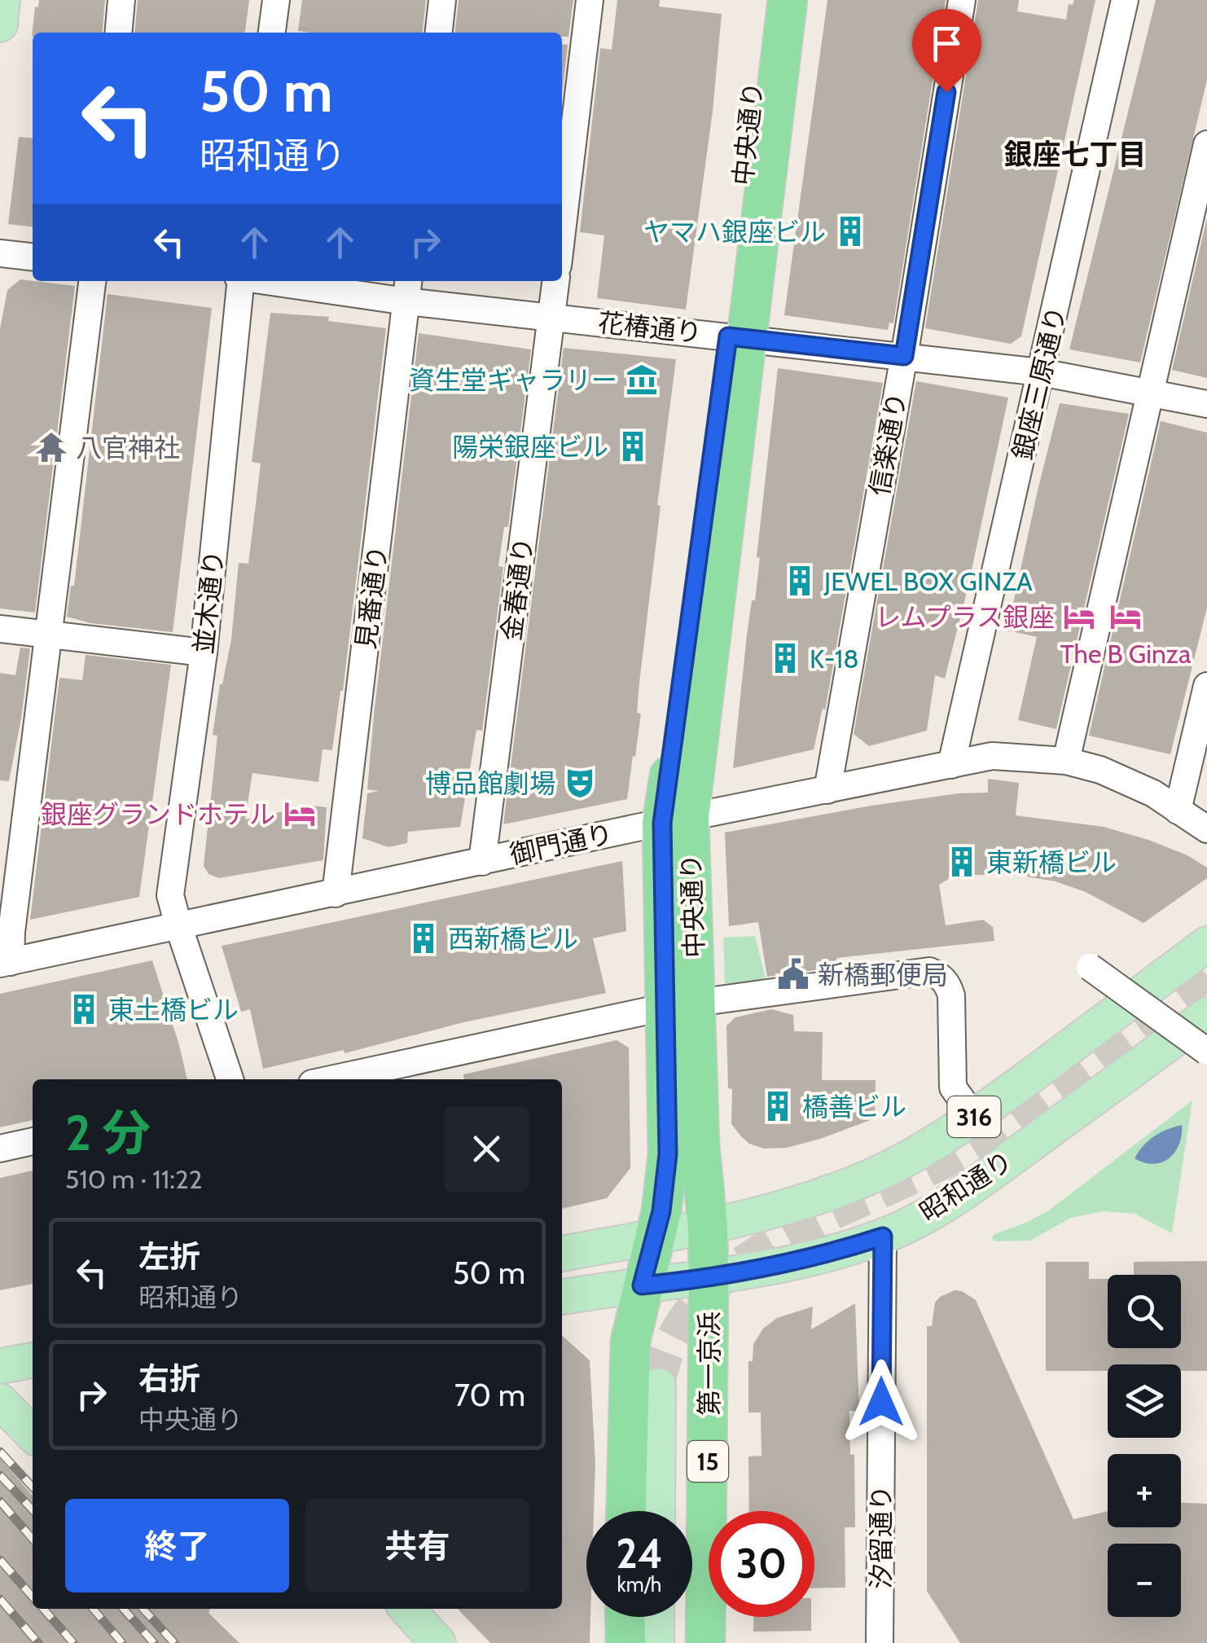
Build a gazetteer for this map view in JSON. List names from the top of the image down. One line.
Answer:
{"streets":{"highway":["中央通り","第一京浜","15"],"main road":["316","昭和通り"],"street":["花椿通り","銀座三原通り","信楽通り","金春通り","見番通り","並木通り","御門通り","汐留通り"]},"crossings":[["中央通り","花椿通り"],["中央通り","御門通り"],["中央通り","昭和通り"],["中央通り","第一京浜"],["中央通り","15"],["花椿通り","銀座三原通り"],["花椿通り","信楽通り"],["花椿通り","金春通り"],["花椿通り","見番通り"],["銀座三原通り","御門通り"],["信楽通り","御門通り"],["金春通り","御門通り"],["見番通り","御門通り"],["並木通り","御門通り"],["昭和通り","第一京浜"],["昭和通り","15"],["昭和通り","汐留通り"]],"districts":["銀座七丁目"],"places":{"building":["ヤマハ銀座ビル","陽栄銀座ビル","JEWEL BOX GINZA","K-18","東新橋ビル","西新橋ビル","東土橋ビル","橋善ビル"],"museum":["資生堂ギャラリー"],"temple":["八官神社"],"hotel":["レムプラス銀座","The B Ginza","銀座グランドホテル"],"theatre":["博品館劇場"],"public building":["新橋郵便局"]},"page":{"turn":["50 m","昭和通り"],"heading":["2 分","510 m · 11:22"],"list":[{"name":"左折","note":"昭和通り","value":"50 m"},{"name":"右折","note":"中央通り","value":"70 m"}],"map_buttons":["+","−"],"buttons":["終了","共有"],"speed":"24 km/h","limit":"30"}}
